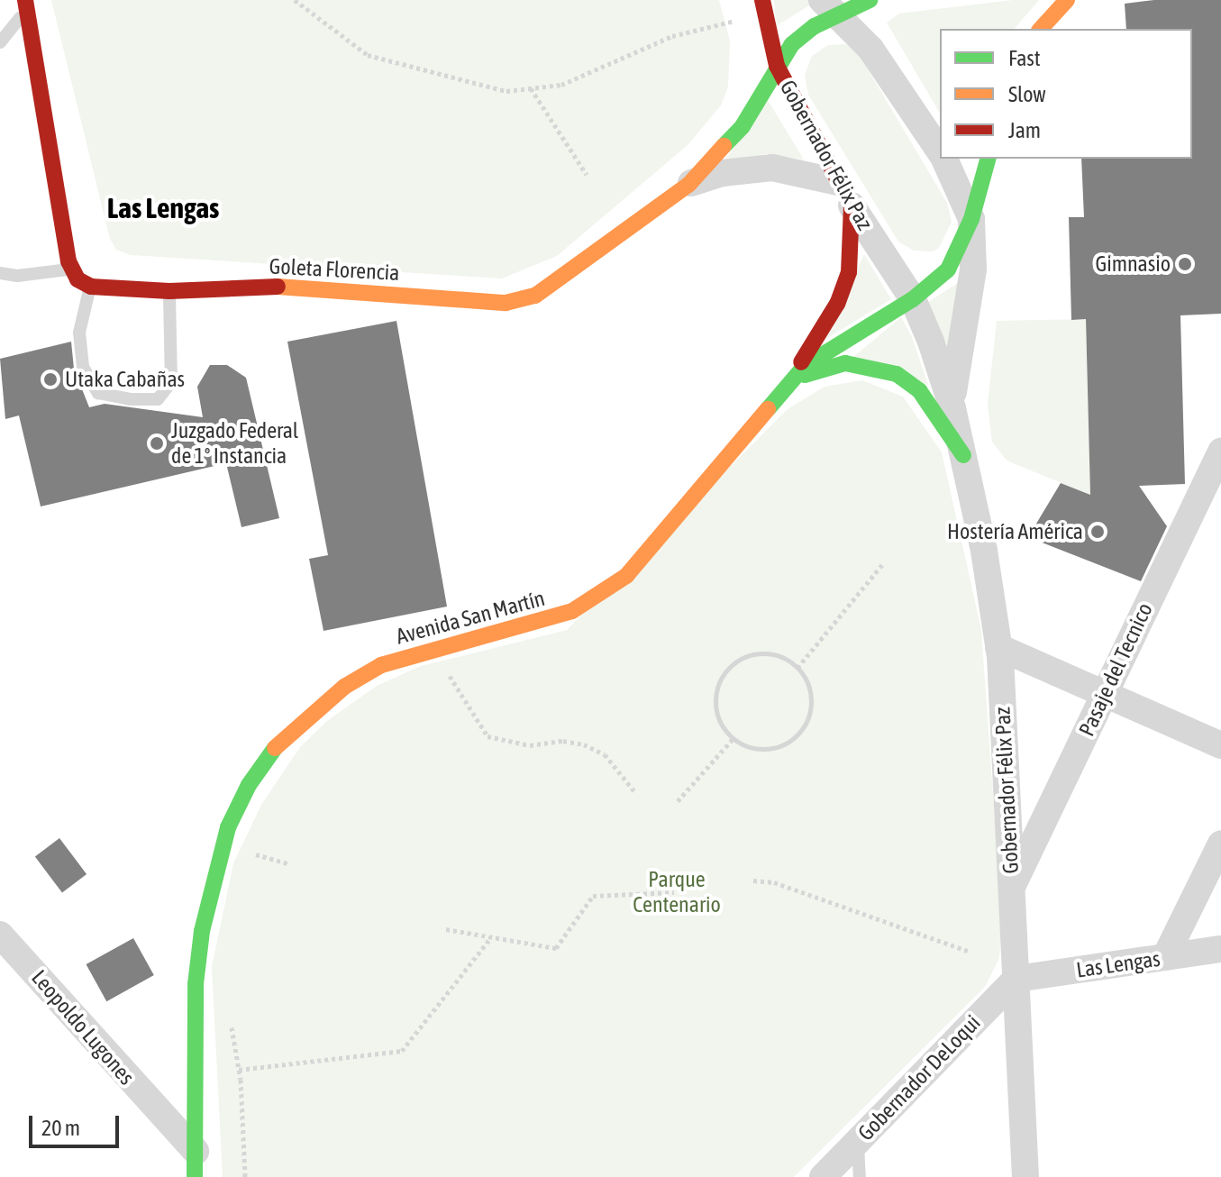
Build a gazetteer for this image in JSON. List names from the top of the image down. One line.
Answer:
{"streets":{"main road":["Gobernador Félix Paz","Goleta Florencia","Avenida San Martín"],"street":["Pasaje del Tecnico","Las Lengas","Leopoldo Lugones","Gobernador DeLoqui"]},"crossings":[["Gobernador Félix Paz","Goleta Florencia"],["Gobernador Félix Paz","Avenida San Martín"],["Gobernador Félix Paz","Pasaje del Tecnico"],["Gobernador Félix Paz","Las Lengas"],["Gobernador Félix Paz","Gobernador DeLoqui"],["Avenida San Martín","Leopoldo Lugones"],["Las Lengas","Gobernador DeLoqui"]],"districts":["Las Lengas"],"parks":["Parque Centenario"],"places":["Gimnasio","Utaka Cabañas","Juzgado Federal de 1° Instancia","Hostería América"],"legend":["Fast","Slow","Jam"],"scale_bar":"20 m"}
